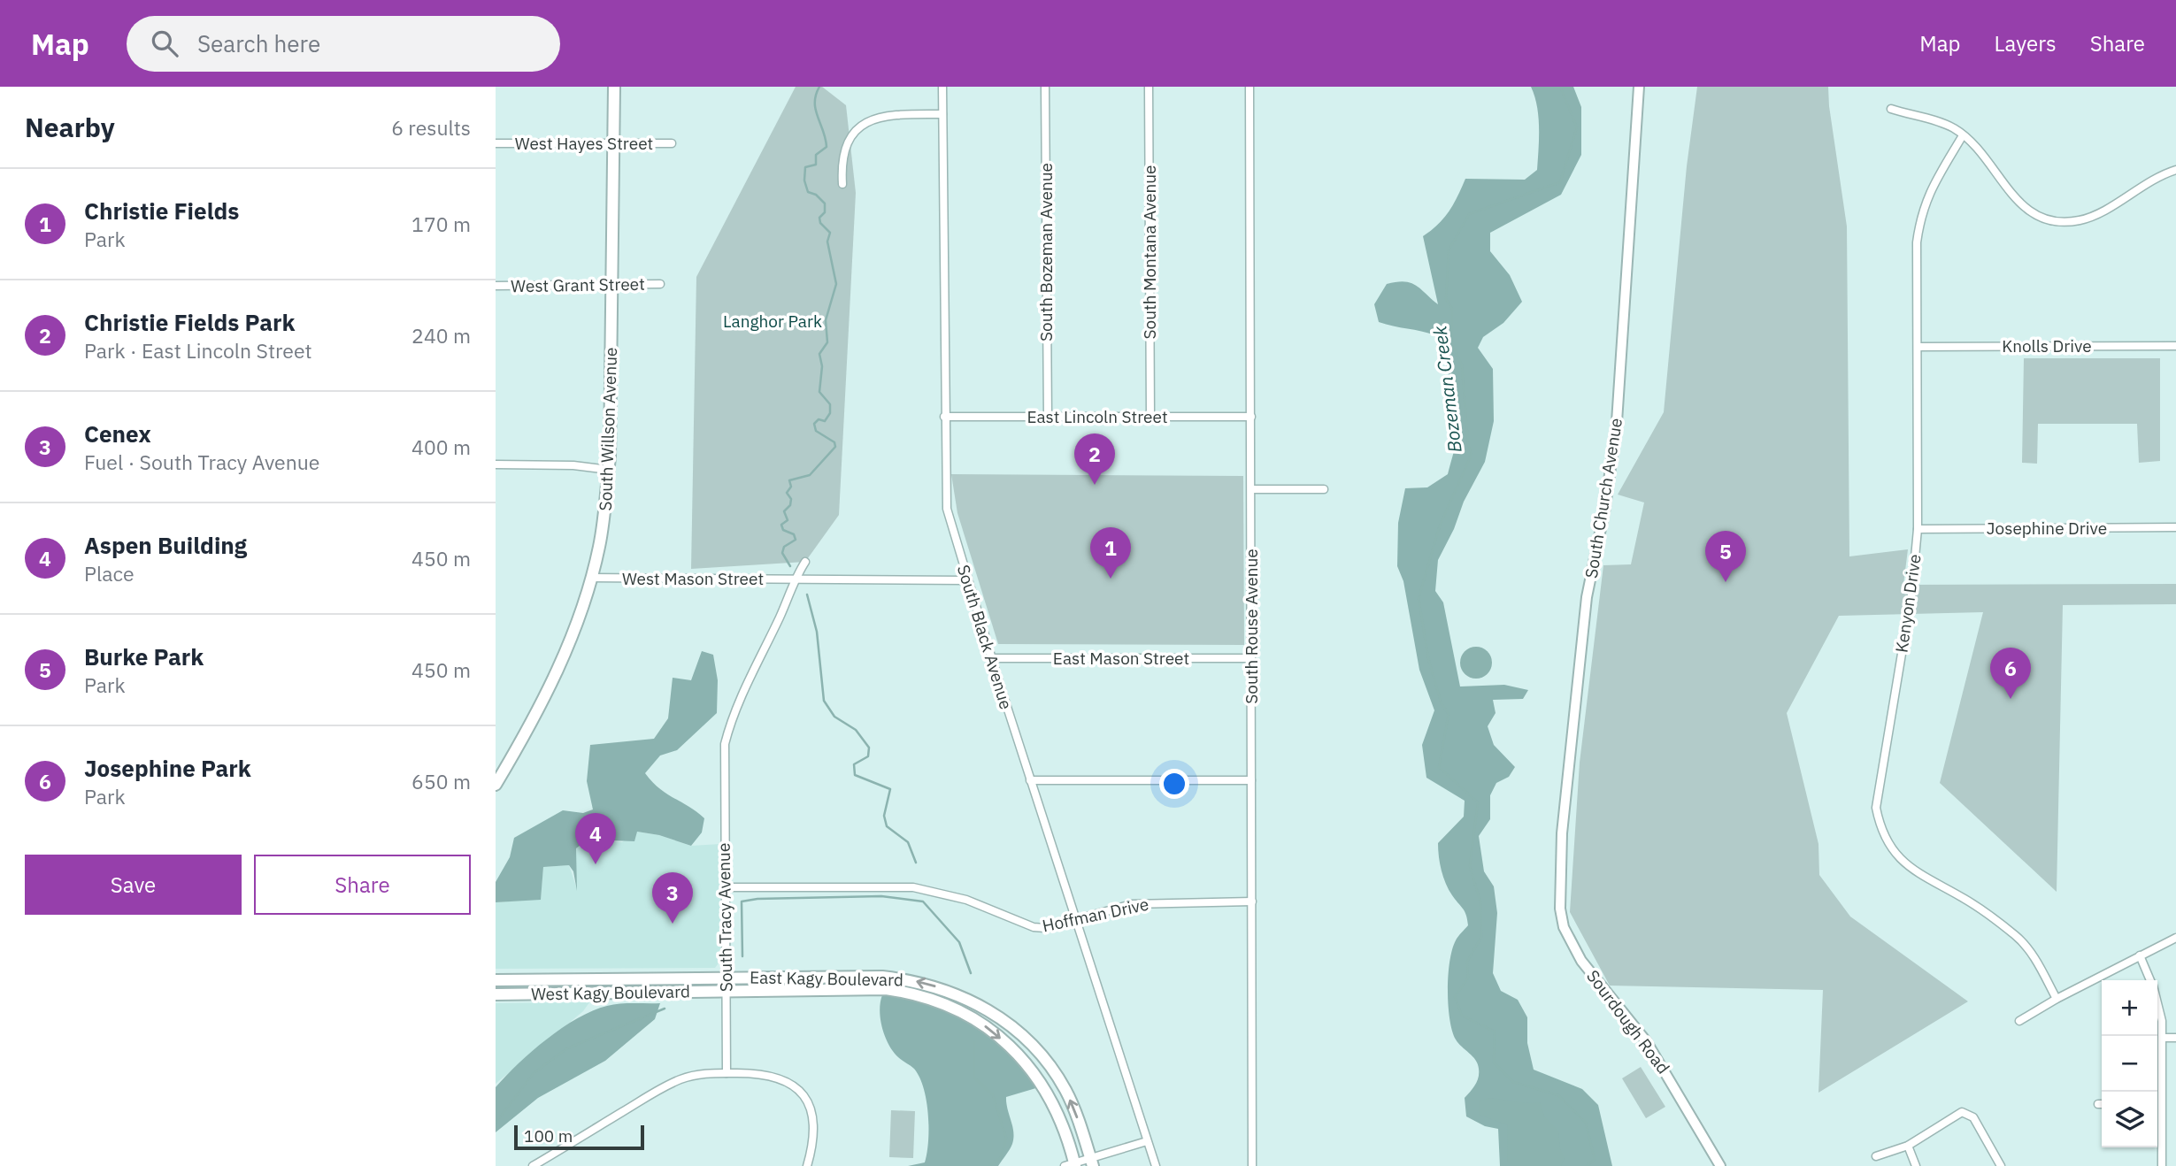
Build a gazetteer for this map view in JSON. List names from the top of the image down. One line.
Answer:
{"streets":{"main road":["South Willson Avenue","East Kagy Boulevard","West Kagy Boulevard"],"street":["West Hayes Street","South Bozeman Avenue","South Montana Avenue","West Grant Street","Knolls Drive","East Lincoln Street","South Church Avenue","Josephine Drive","West Mason Street","Kenyon Drive","South Rouse Avenue","South Black Avenue","East Mason Street","Hoffman Drive","South Tracy Avenue","Sourdough Road"]},"crossings":[["West Hayes Street","South Willson Avenue"],["South Bozeman Avenue","East Lincoln Street"],["South Montana Avenue","East Lincoln Street"],["West Grant Street","South Willson Avenue"],["Knolls Drive","Kenyon Drive"],["East Lincoln Street","South Rouse Avenue"],["East Lincoln Street","South Black Avenue"],["South Willson Avenue","West Mason Street"],["South Church Avenue","Sourdough Road"],["Josephine Drive","Kenyon Drive"],["West Mason Street","South Tracy Avenue"],["South Rouse Avenue","East Mason Street"],["South Rouse Avenue","Hoffman Drive"],["South Black Avenue","East Mason Street"],["South Black Avenue","Hoffman Drive"],["Hoffman Drive","South Tracy Avenue"],["South Tracy Avenue","East Kagy Boulevard"],["South Tracy Avenue","West Kagy Boulevard"],["East Kagy Boulevard","West Kagy Boulevard"]],"water":["Bozeman Creek"],"parks":["Langhor Park"],"scale_bar":"100 m","page":{"header":"Map","search":"Search here","nav":["Map","Layers","Share"],"heading":["Nearby","6 results"],"list":[{"mark":"1","name":"Christie Fields","note":"Park","value":"170 m"},{"mark":"2","name":"Christie Fields Park","note":"Park · East Lincoln Street","value":"240 m"},{"mark":"3","name":"Cenex","note":"Fuel · South Tracy Avenue","value":"400 m"},{"mark":"4","name":"Aspen Building","note":"Place","value":"450 m"},{"mark":"5","name":"Burke Park","note":"Park","value":"450 m"},{"mark":"6","name":"Josephine Park","note":"Park","value":"650 m"}],"pins":["2","1","5","6","4","3"],"buttons":["Save","Share"],"map_buttons":["+","−"],"scale":"100 m"}}
